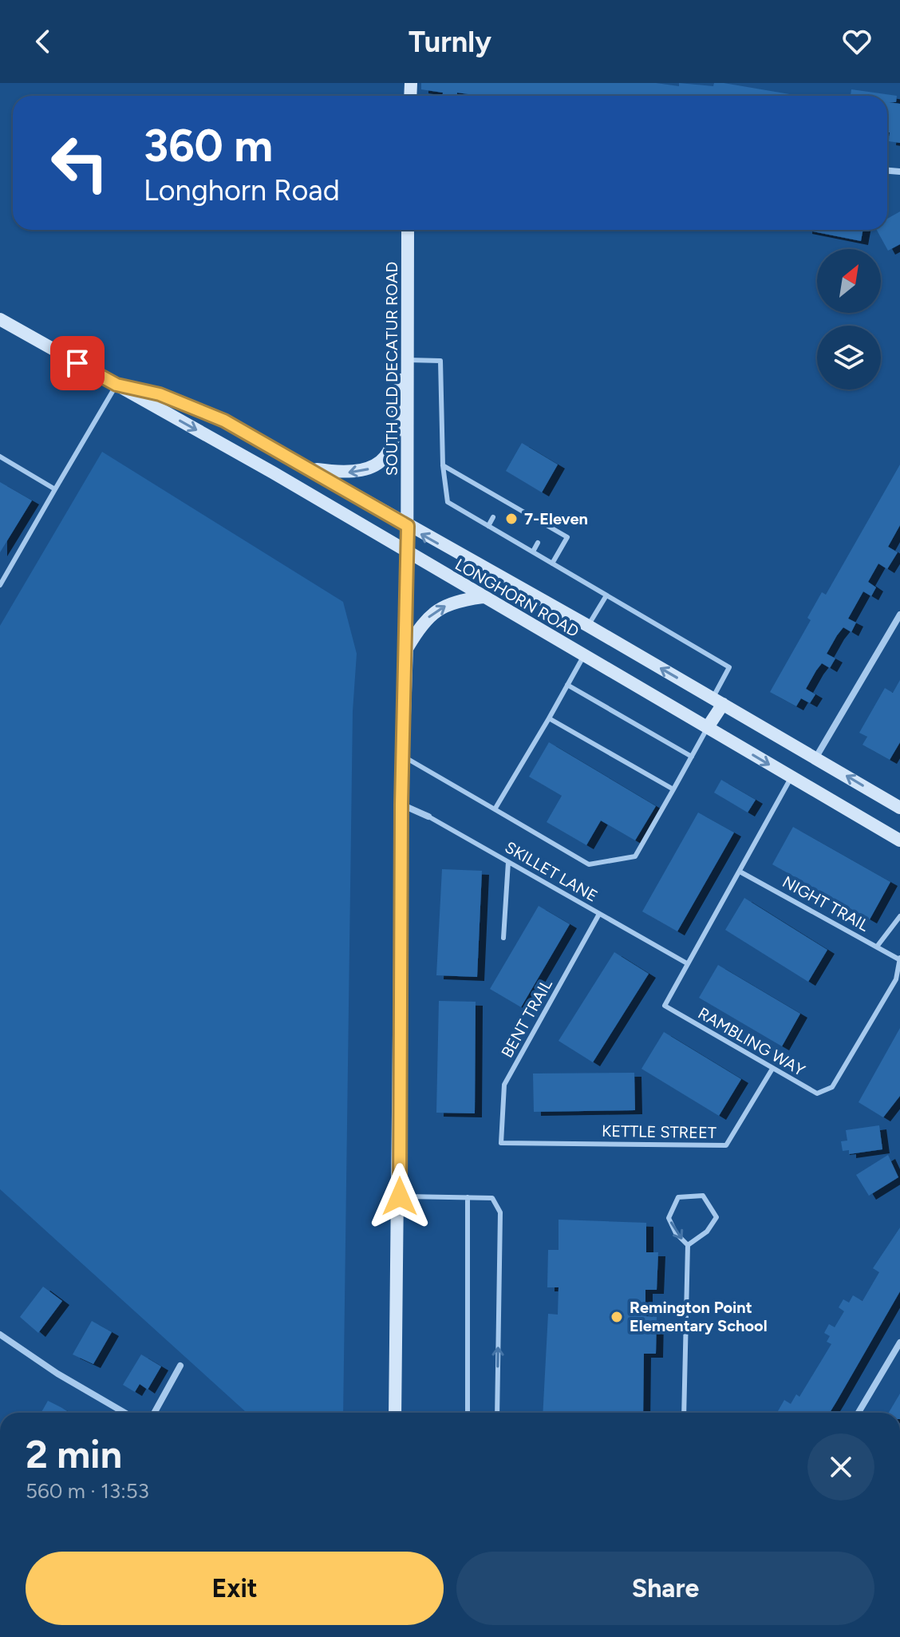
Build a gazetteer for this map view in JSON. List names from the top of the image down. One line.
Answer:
{"streets":{"main road":["SOUTH OLD DECATUR ROAD","LONGHORN ROAD"],"street":["SKILLET LANE"],"lane":["NIGHT TRAIL","BENT TRAIL","RAMBLING WAY","KETTLE STREET"]},"crossings":[["SOUTH OLD DECATUR ROAD","LONGHORN ROAD"],["SOUTH OLD DECATUR ROAD","SKILLET LANE"],["SKILLET LANE","BENT TRAIL"],["SKILLET LANE","RAMBLING WAY"],["NIGHT TRAIL","RAMBLING WAY"],["BENT TRAIL","KETTLE STREET"],["RAMBLING WAY","KETTLE STREET"]],"places":["7-Eleven","Remington Point Elementary School"],"north":"top right","page":{"header":"Turnly","turn":["360 m","Longhorn Road"],"heading":["2 min","560 m · 13:53"],"buttons":["Exit","Share"]}}
